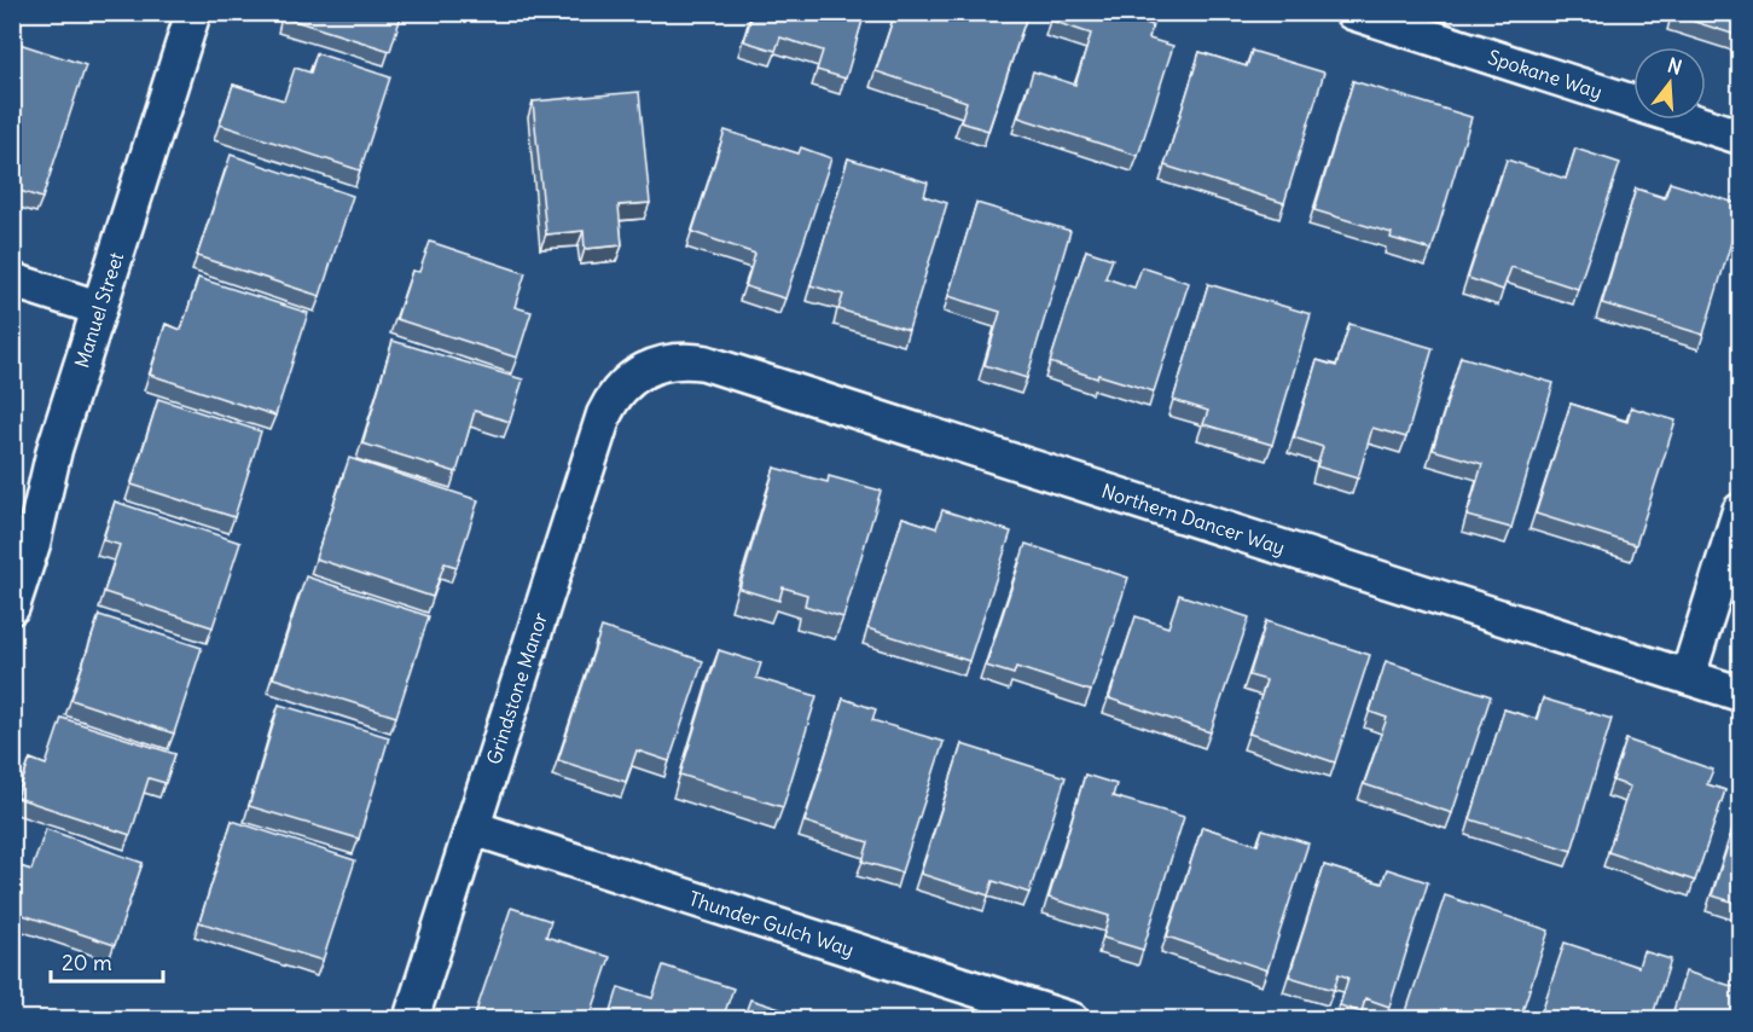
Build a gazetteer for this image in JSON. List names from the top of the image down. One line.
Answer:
{"streets":{"street":["Spokane Way","Manuel Street","Northern Dancer Way","Grindstone Manor","Thunder Gulch Way"]},"crossings":[["Northern Dancer Way","Grindstone Manor"],["Grindstone Manor","Thunder Gulch Way"]],"scale_bar":"20 m","north":"top"}
